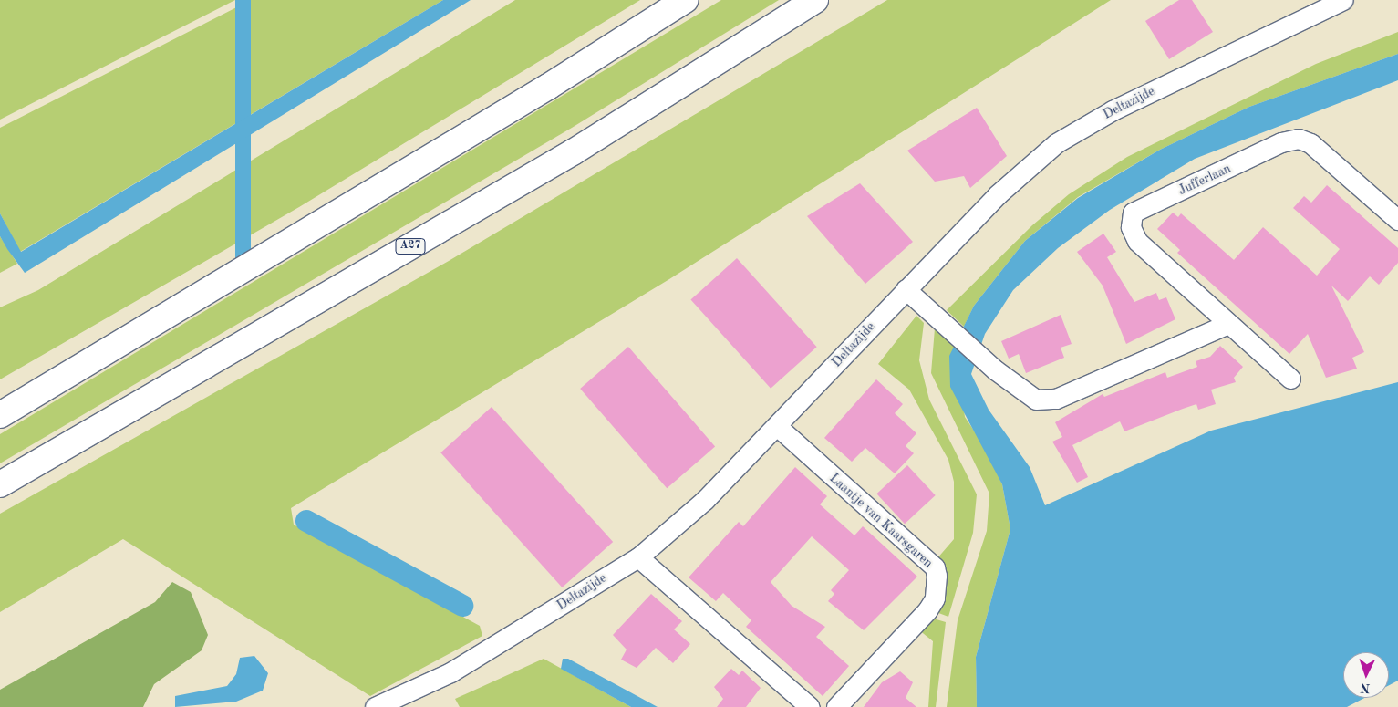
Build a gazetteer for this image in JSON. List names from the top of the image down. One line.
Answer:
{"streets":{"highway":["A27"],"street":["Deltazijde","Jufferlaan","Laantje van Kaarsgaren"]},"crossings":[["Deltazijde","Laantje van Kaarsgaren"]],"north":"bottom"}
